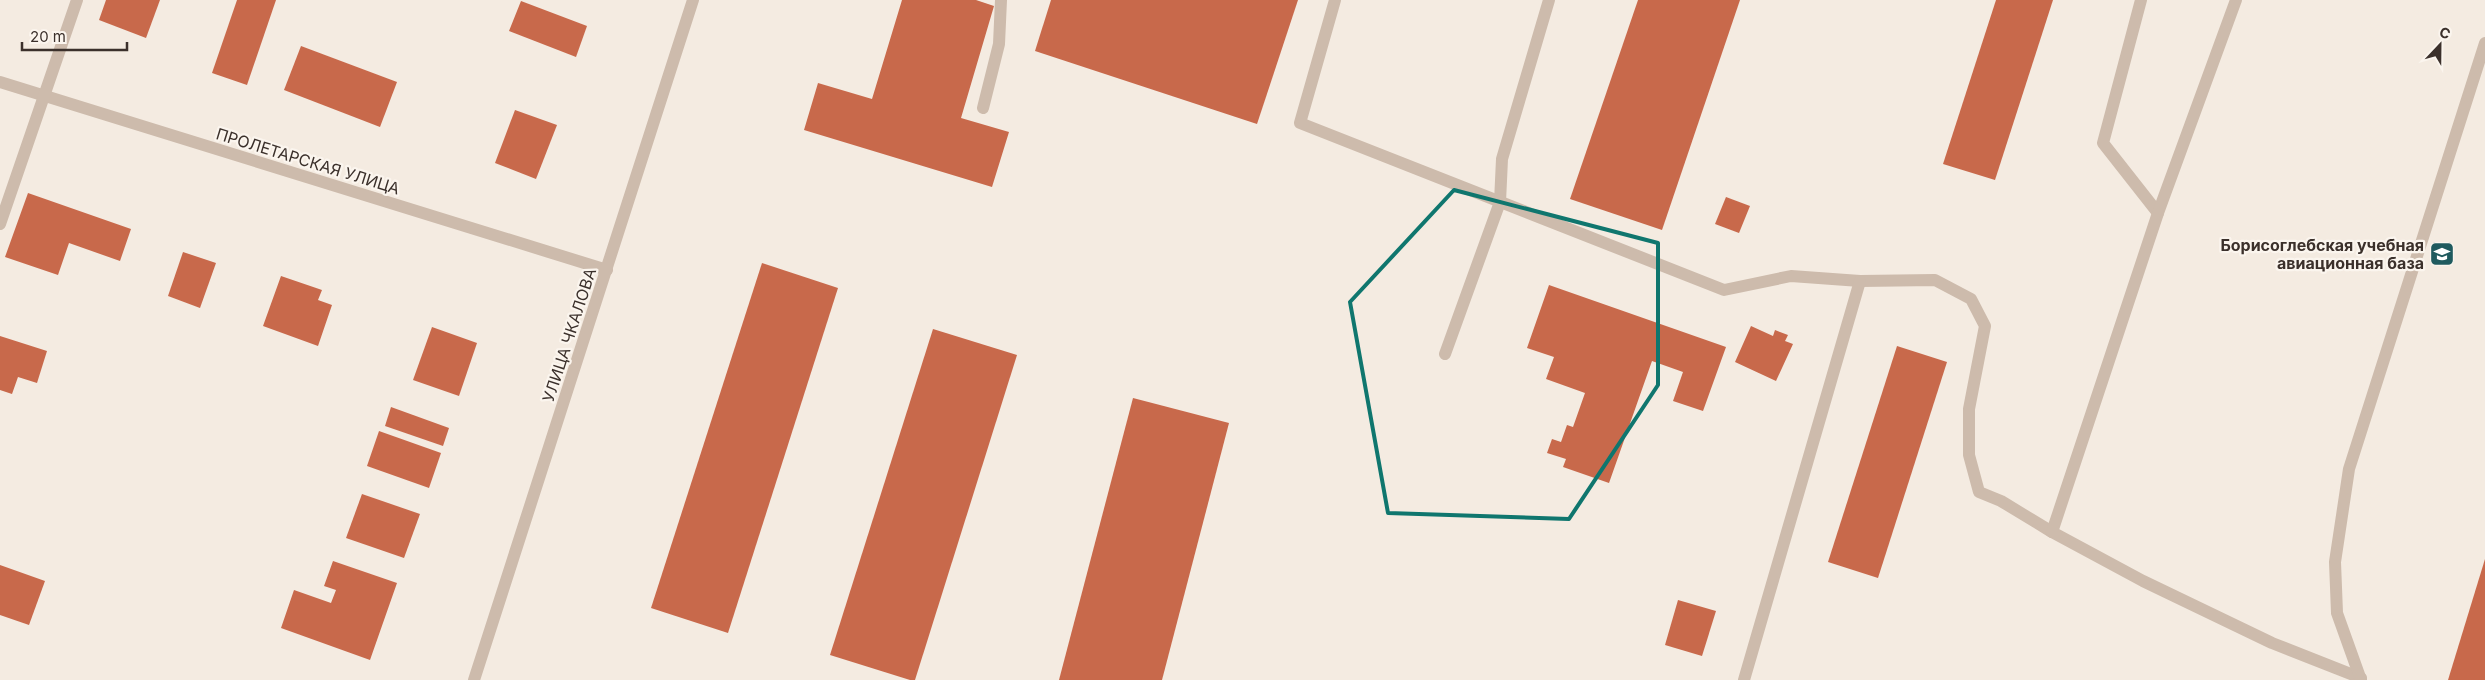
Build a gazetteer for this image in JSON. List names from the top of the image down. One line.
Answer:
{"streets":{"street":["ПРОЛЕТАРСКАЯ УЛИЦА","УЛИЦА ЧКАЛОВА"]},"crossings":[["ПРОЛЕТАРСКАЯ УЛИЦА","УЛИЦА ЧКАЛОВА"]],"places":{"school or university":["Борисоглебская учебная авиационная база"]},"scale_bar":"20 m","north":"top"}
